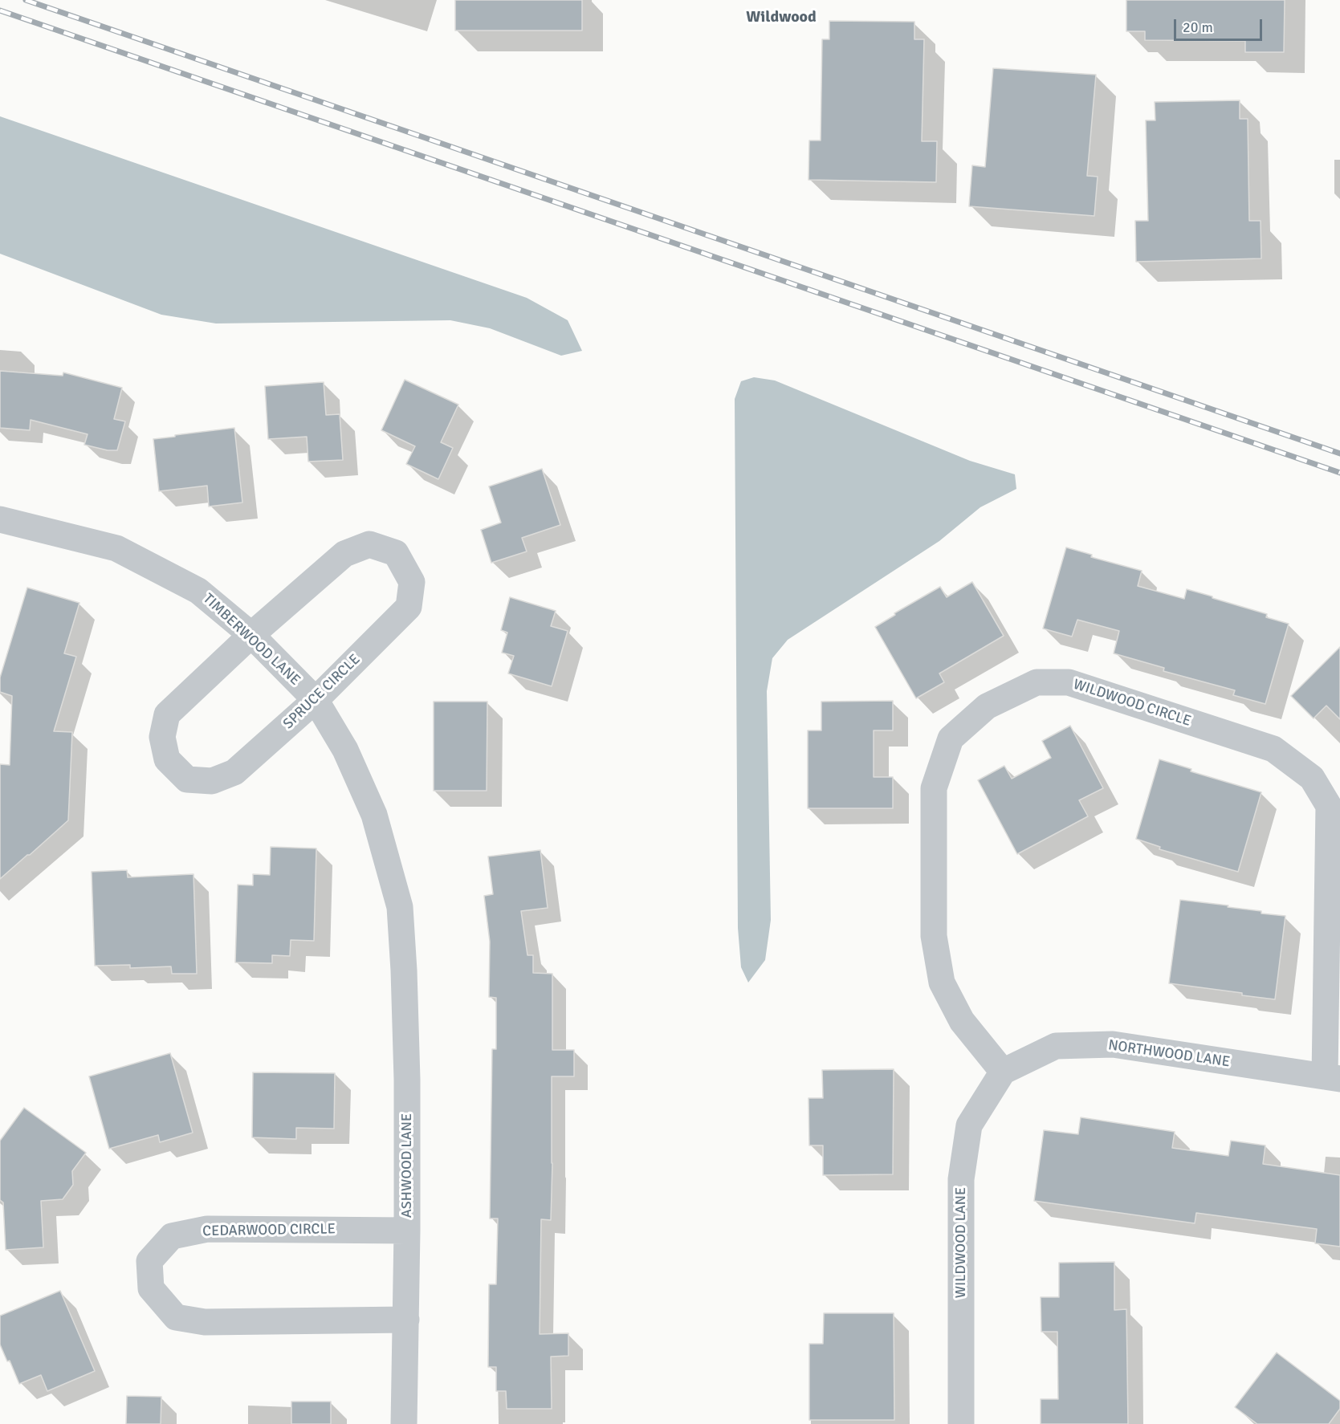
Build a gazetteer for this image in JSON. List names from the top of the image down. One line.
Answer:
{"streets":{"street":["TIMBERWOOD LANE","SPRUCE CIRCLE","WILDWOOD CIRCLE","NORTHWOOD LANE","ASHWOOD LANE","CEDARWOOD CIRCLE","WILDWOOD LANE"]},"crossings":[["TIMBERWOOD LANE","SPRUCE CIRCLE"],["TIMBERWOOD LANE","ASHWOOD LANE"],["WILDWOOD CIRCLE","NORTHWOOD LANE"],["WILDWOOD CIRCLE","WILDWOOD LANE"],["NORTHWOOD LANE","WILDWOOD LANE"],["ASHWOOD LANE","CEDARWOOD CIRCLE"]],"districts":["Wildwood"],"scale_bar":"20 m"}
